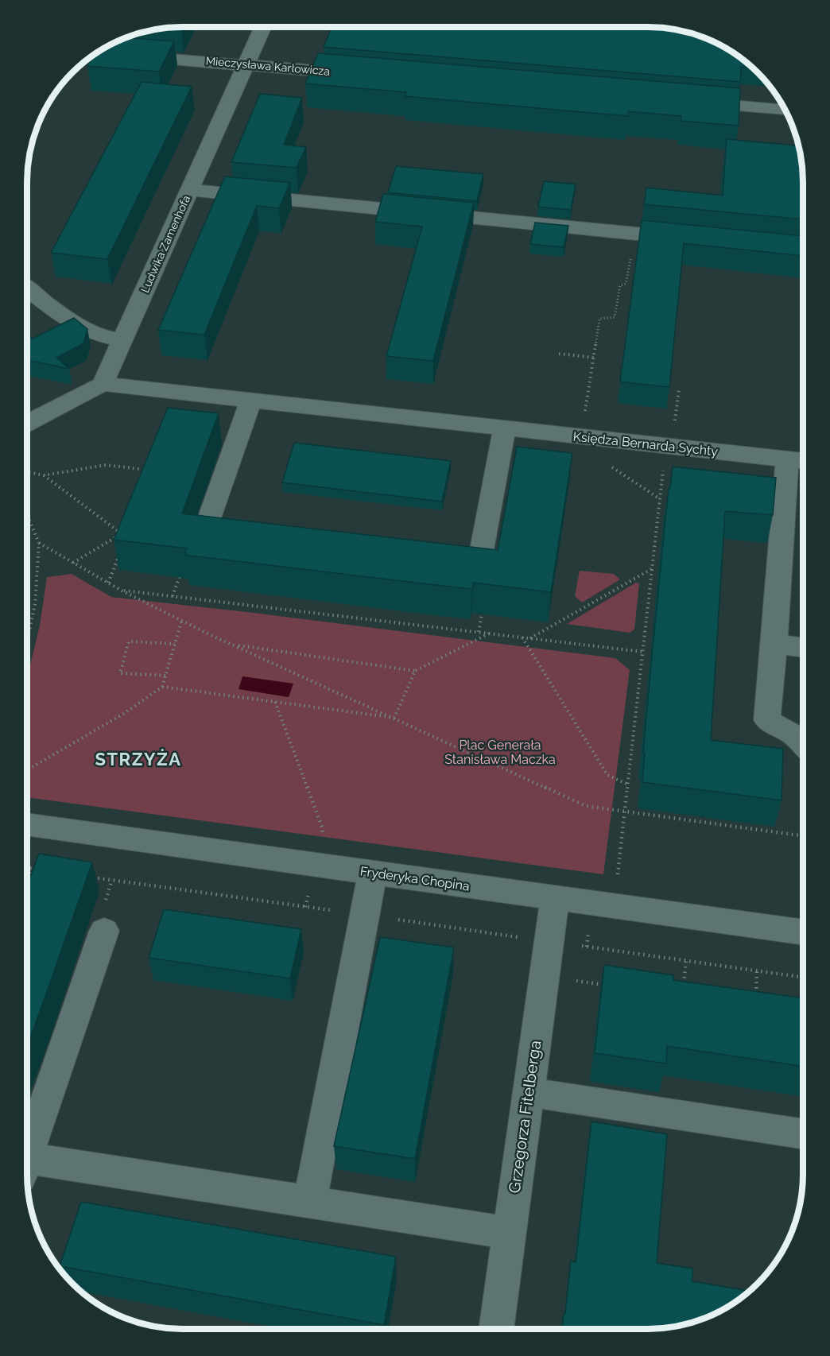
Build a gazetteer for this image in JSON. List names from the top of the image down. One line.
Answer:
{"streets":{"street":["Mieczysława Karłowicza","Ludwika Zamenhofa","Księdza Bernarda Sychty","Fryderyka Chopina","Grzegorza Fitelberga"]},"crossings":[["Mieczysława Karłowicza","Ludwika Zamenhofa"],["Ludwika Zamenhofa","Księdza Bernarda Sychty"],["Fryderyka Chopina","Grzegorza Fitelberga"]],"districts":["STRZYŻA"],"parks":["Plac Generała Stanisława Maczka"]}
